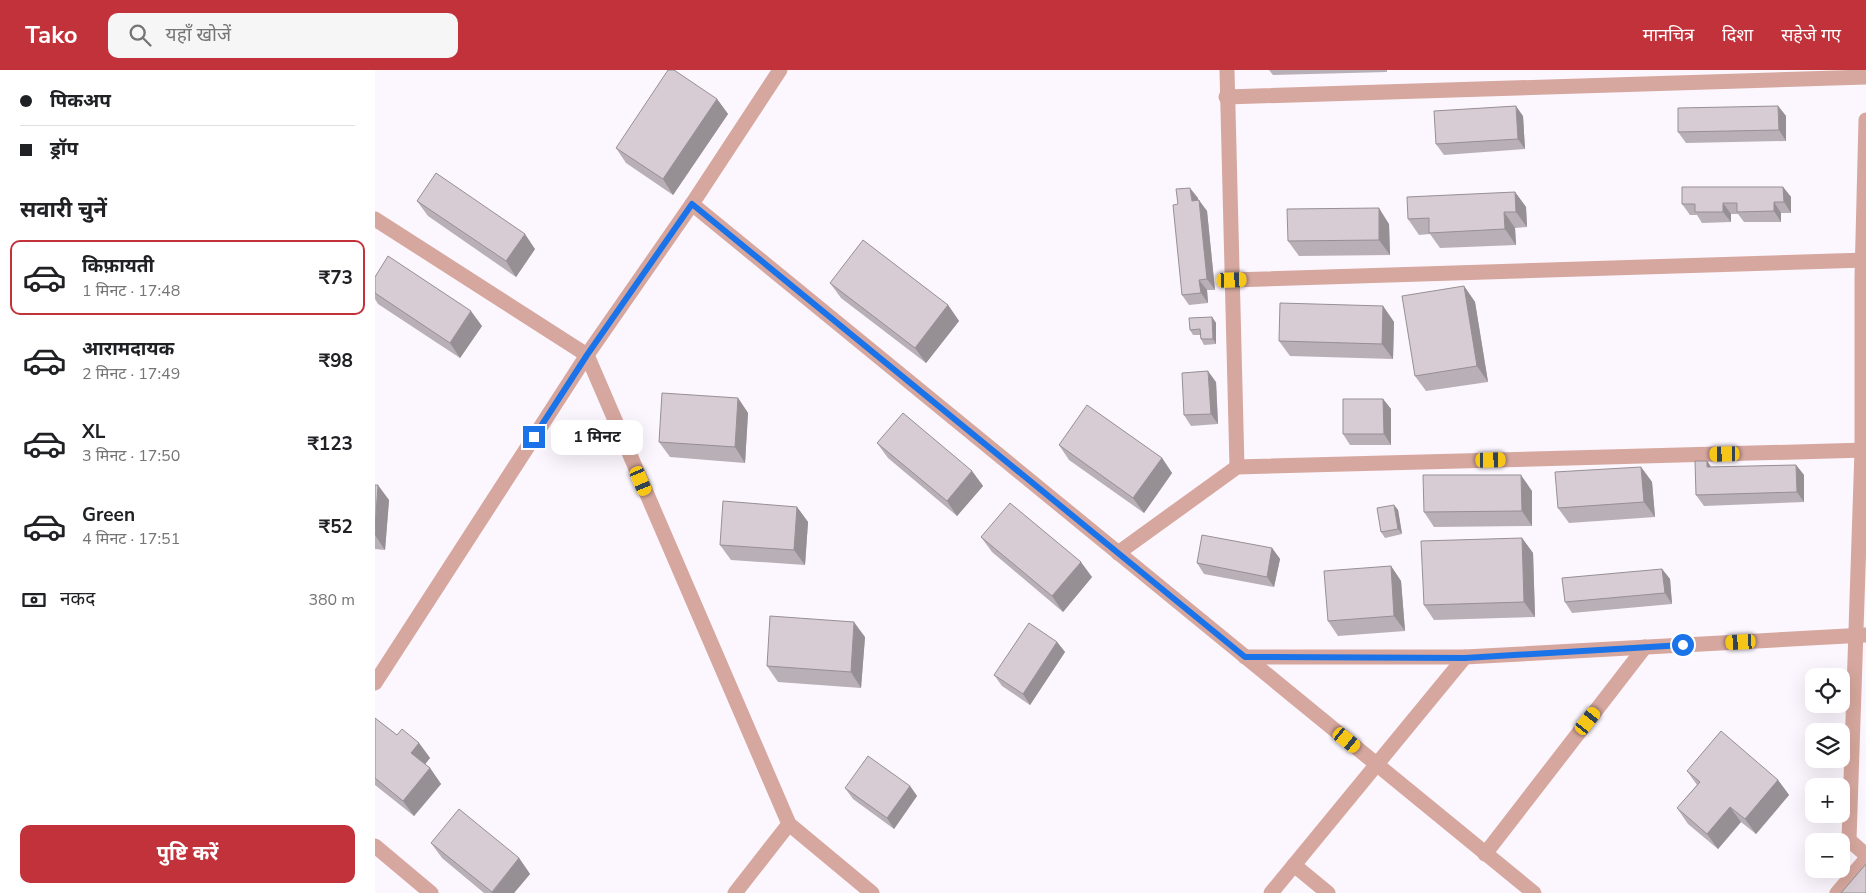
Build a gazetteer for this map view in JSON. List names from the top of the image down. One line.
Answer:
{"page":{"header":"Tako","search":"यहाँ खोजें","nav":["मानचित्र","दिशा","सहेजे गए"],"banner":["पिकअप","ड्रॉप"],"heading":"सवारी चुनें","list":[{"name":"किफ़ायती","note":"1 मिनट · 17:48","value":"₹73"},{"name":"आरामदायक","note":"2 मिनट · 17:49","value":"₹98"},{"name":"XL","note":"3 मिनट · 17:50","value":"₹123"},{"name":"Green","note":"4 मिनट · 17:51","value":"₹52"}],"bubble":"1 मिनट","pay":["नकद","380 m"],"map_buttons":["+","−"],"buttons":"पुष्टि करें"}}
